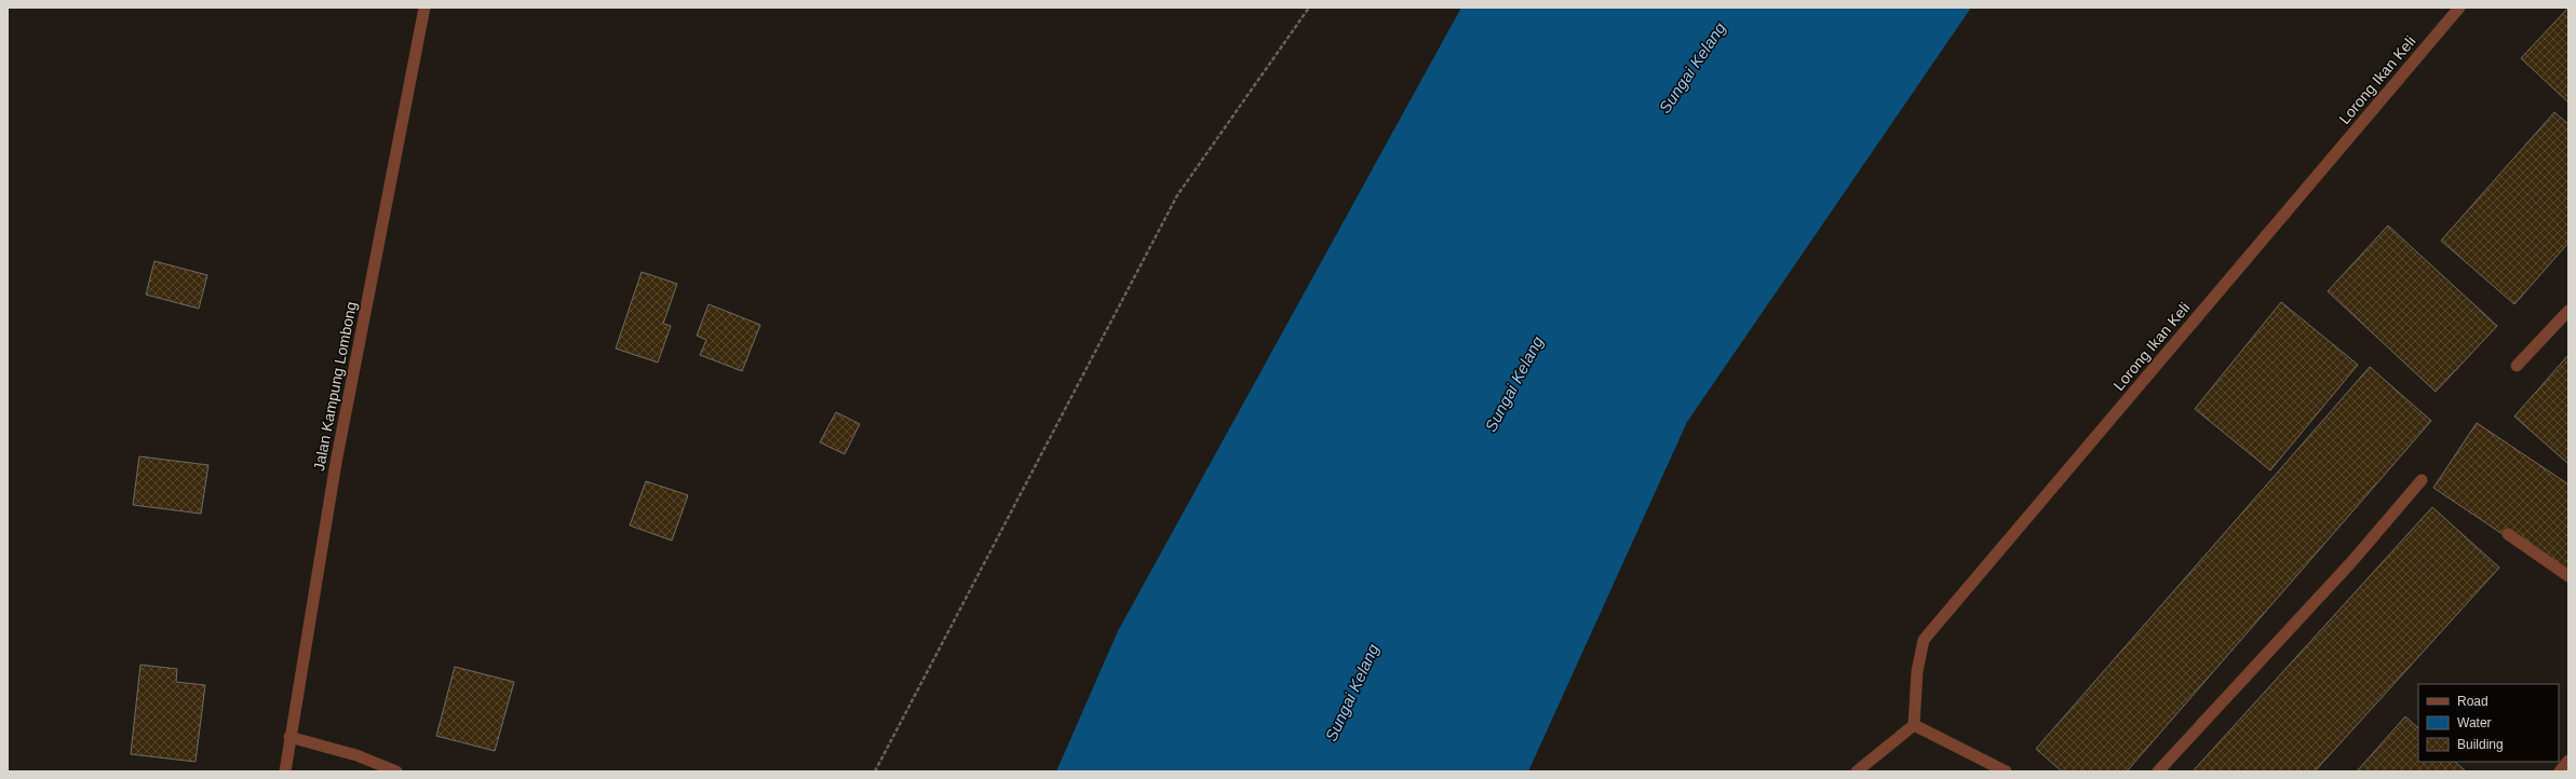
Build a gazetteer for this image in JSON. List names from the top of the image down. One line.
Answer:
{"streets":{"street":["Lorong Ikan Keli","Jalan Kampung Lombong"]},"water":["Sungai Kelang"],"legend":["Road","Water","Building"]}
